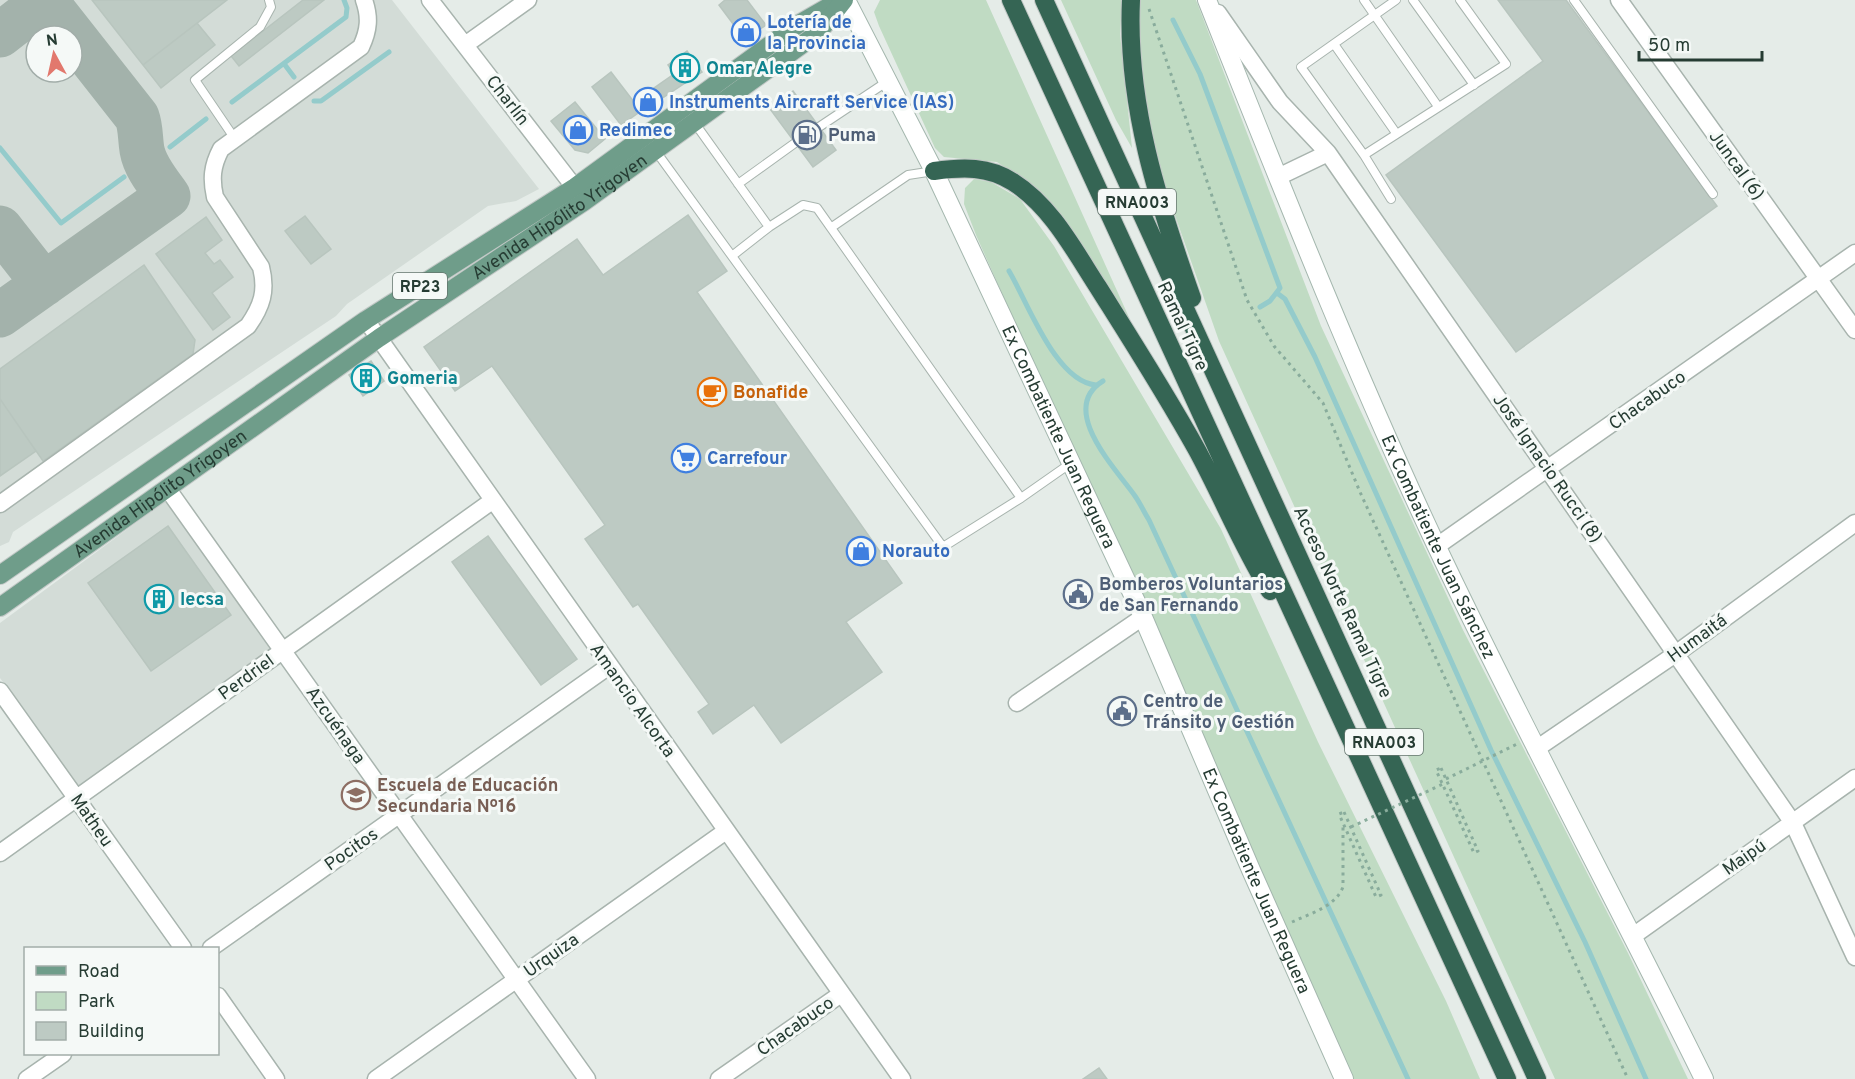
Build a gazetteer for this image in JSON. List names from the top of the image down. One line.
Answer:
{"streets":{"highway":["RNA003","Ramal Tigre","Acceso Norte Ramal Tigre"],"main road":["Avenida Hipólito Yrigoyen","RP23"],"street":["Charlín","Juncal (6)","Chacabuco","Ex Combatiente Juan Reguera","José Ignacio Rucci (8)","Ex Combatiente Juan Sánchez","Humaitá","Perdriel","Amancio Alcorta","Azcuénaga","Matheu","Pocitos","Maipú","Urquiza"]},"crossings":[["Charlín","Avenida Hipólito Yrigoyen"],["Juncal (6)","Chacabuco"],["RNA003","Ramal Tigre"],["Avenida Hipólito Yrigoyen","Ex Combatiente Juan Reguera"],["Avenida Hipólito Yrigoyen","Amancio Alcorta"],["Avenida Hipólito Yrigoyen","Azcuénaga"],["Ramal Tigre","Acceso Norte Ramal Tigre"],["Chacabuco","José Ignacio Rucci (8)"],["Chacabuco","Ex Combatiente Juan Sánchez"],["Chacabuco","Amancio Alcorta"],["José Ignacio Rucci (8)","Ex Combatiente Juan Sánchez"],["José Ignacio Rucci (8)","Humaitá"],["José Ignacio Rucci (8)","Maipú"],["Ex Combatiente Juan Sánchez","Humaitá"],["Ex Combatiente Juan Sánchez","Maipú"],["Perdriel","Amancio Alcorta"],["Perdriel","Azcuénaga"],["Perdriel","Matheu"],["Amancio Alcorta","Pocitos"],["Amancio Alcorta","Urquiza"],["Azcuénaga","Pocitos"],["Azcuénaga","Urquiza"]],"places":{"shop":["Lotería de la Provincia","Instruments Aircraft Service (IAS)","Redimec","Norauto"],"building":["Omar Alegre","Gomeria","Iecsa"],"fuel station":["Puma"],"cafe":["Bonafide"],"supermarket":["Carrefour"],"public building":["Bomberos Voluntarios de San Fernando","Centro de Tránsito y Gestión"],"school or university":["Escuela de Educación Secundaria Nº16"]},"legend":["Road","Park","Building"],"scale_bar":"50 m","north":"top"}
